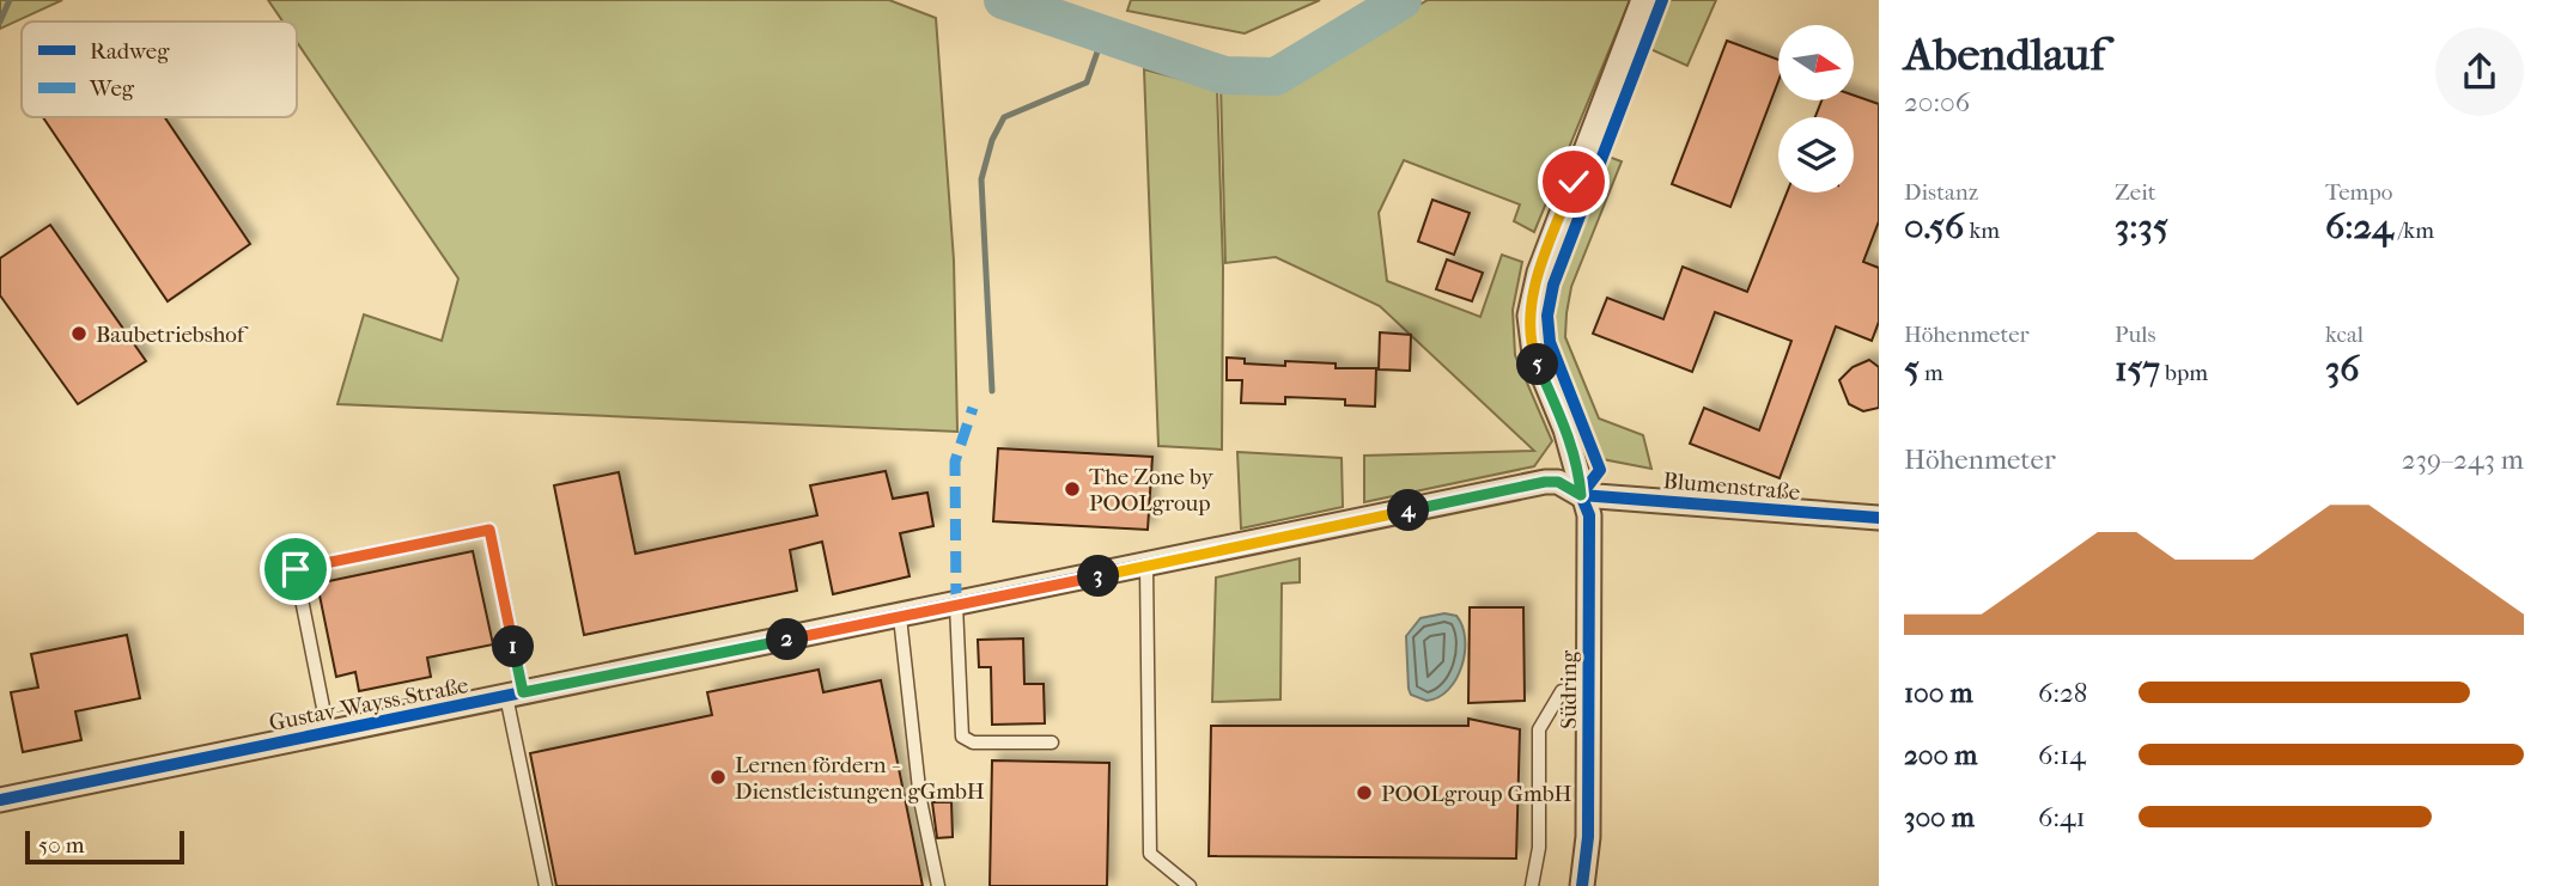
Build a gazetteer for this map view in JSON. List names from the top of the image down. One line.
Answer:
{"streets":{"street":["Blumenstraße","Südring","Gustav-Wayss-Straße"]},"crossings":[["Blumenstraße","Südring"],["Blumenstraße","Gustav-Wayss-Straße"],["Südring","Gustav-Wayss-Straße"]],"places":["Baubetriebshof","The Zone by POOLgroup","Lernen fördern - Dienstleistungen gGmbH","POOLgroup GmbH"],"legend":["Radweg","Weg"],"scale_bar":"50 m","north":"right","page":{"heading":["Abendlauf","20:06"],"stats":[["Distanz","0.56 km"],["Zeit","3:35"],["Tempo","6:24 /km"],["Höhenmeter","5 m"],["Puls","157 bpm"],["kcal","36"]],"pins":["5","4","3","2","1"],"chart":["Höhenmeter","239–243 m"],"list":[{"name":"100 m","note":"6:28"},{"name":"200 m","note":"6:14"},{"name":"300 m","note":"6:41"}],"scale":"50 m"}}
